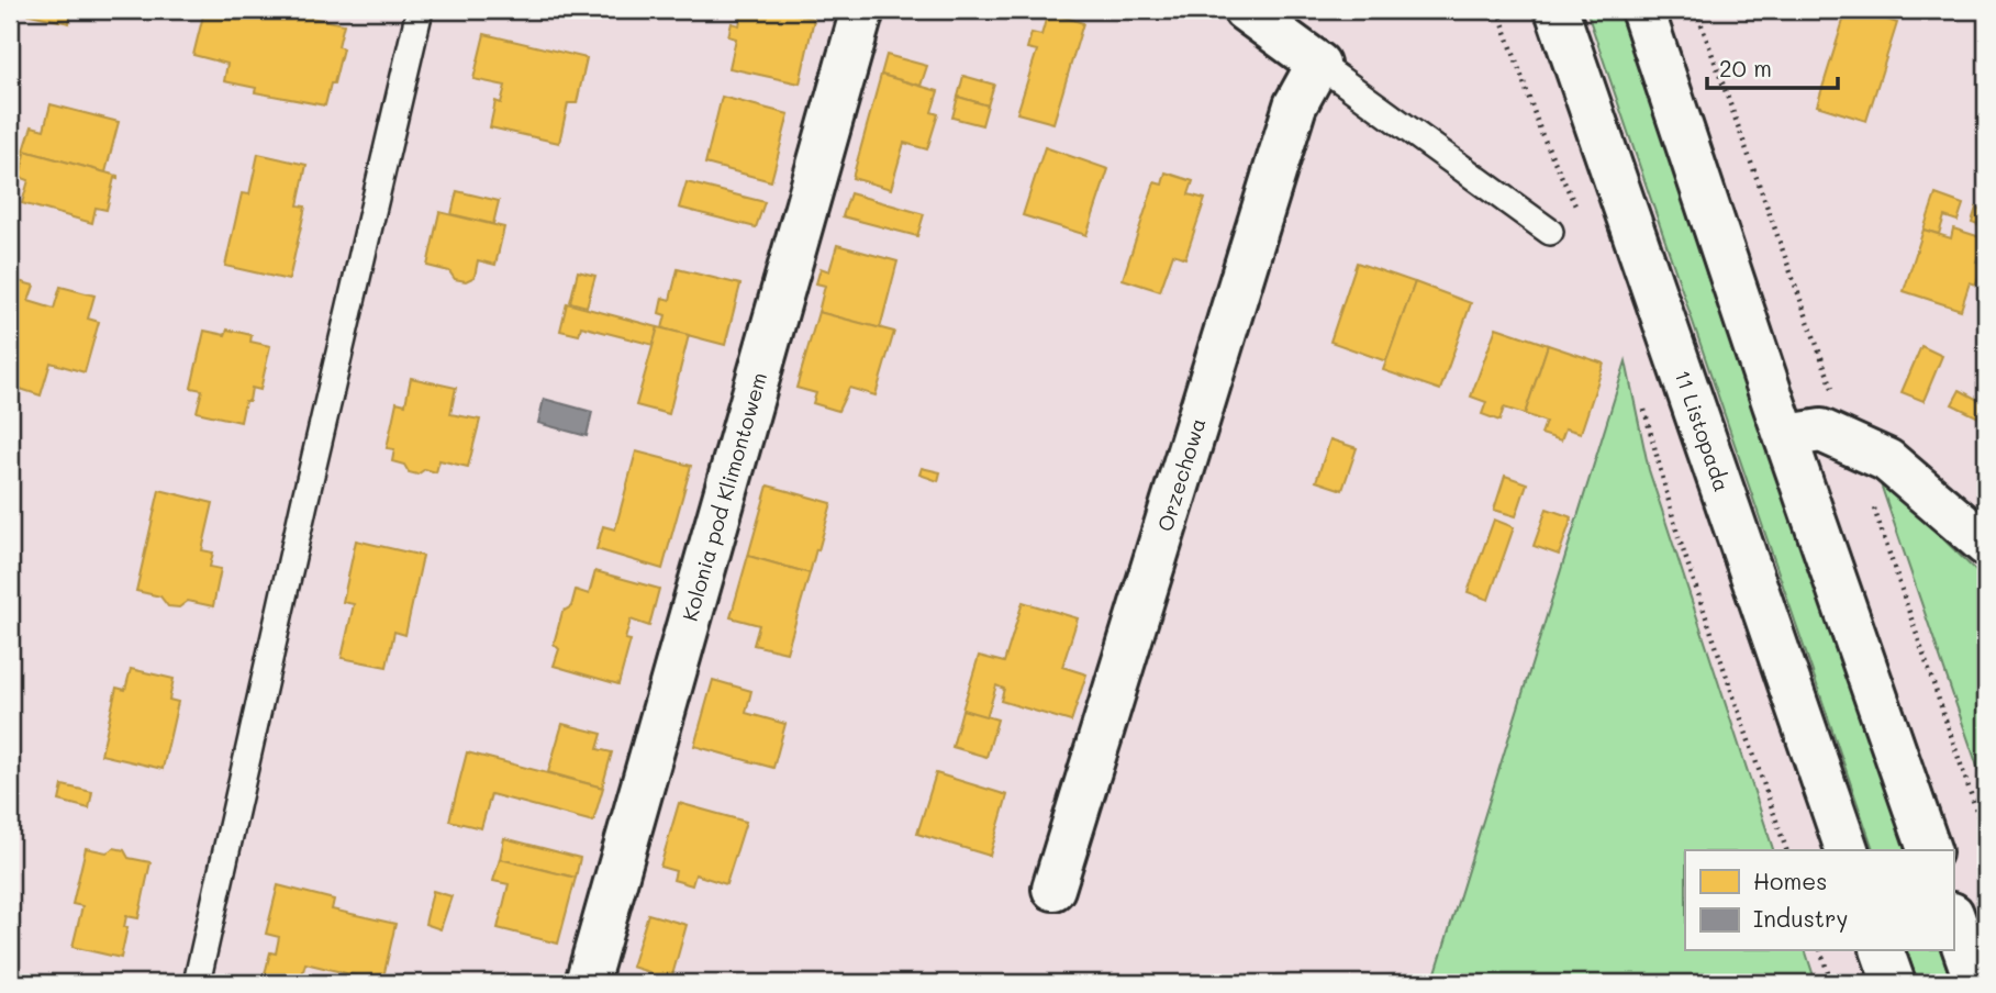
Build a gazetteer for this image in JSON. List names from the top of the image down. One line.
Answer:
{"streets":{"street":["11 Listopada","Orzechowa","Kolonia pod Klimontowem"]},"legend":["Homes","Industry"],"scale_bar":"20 m"}
